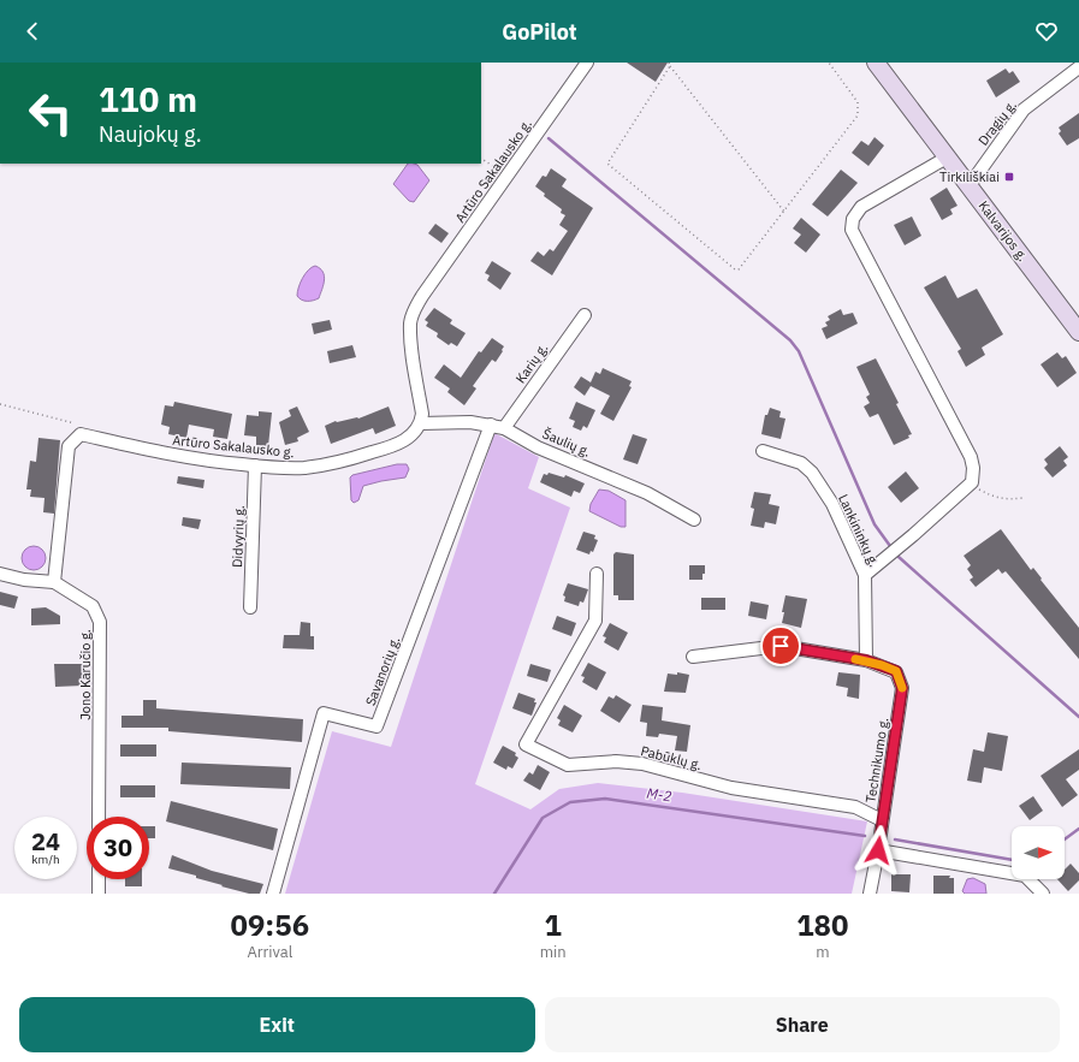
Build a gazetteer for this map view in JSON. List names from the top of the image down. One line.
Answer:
{"streets":{"main road":["Kalvarijos g."],"street":["Dragių g.","Artūro Sakalausko g.","Karių g.","Šaulių g.","Lankininkų g.","Didvyrių g.","Savanorių g.","Jono Karučio g.","Pabūklų g.","Technikumo g."]},"crossings":[["Dragių g.","Kalvarijos g."],["Artūro Sakalausko g.","Šaulių g."],["Artūro Sakalausko g.","Didvyrių g."],["Karių g.","Šaulių g."],["Šaulių g.","Savanorių g."],["Lankininkų g.","Technikumo g."],["Pabūklų g.","Technikumo g."]],"water":["M-2"],"places":{"transit":["Tirkiliškiai"]},"north":"right","page":{"header":"GoPilot","turn":["110 m","Naujokų g."],"speed":"24 km/h","limit":"30","eta":["09:56","Arrival","1","min","180","m"],"buttons":["Exit","Share"]}}
